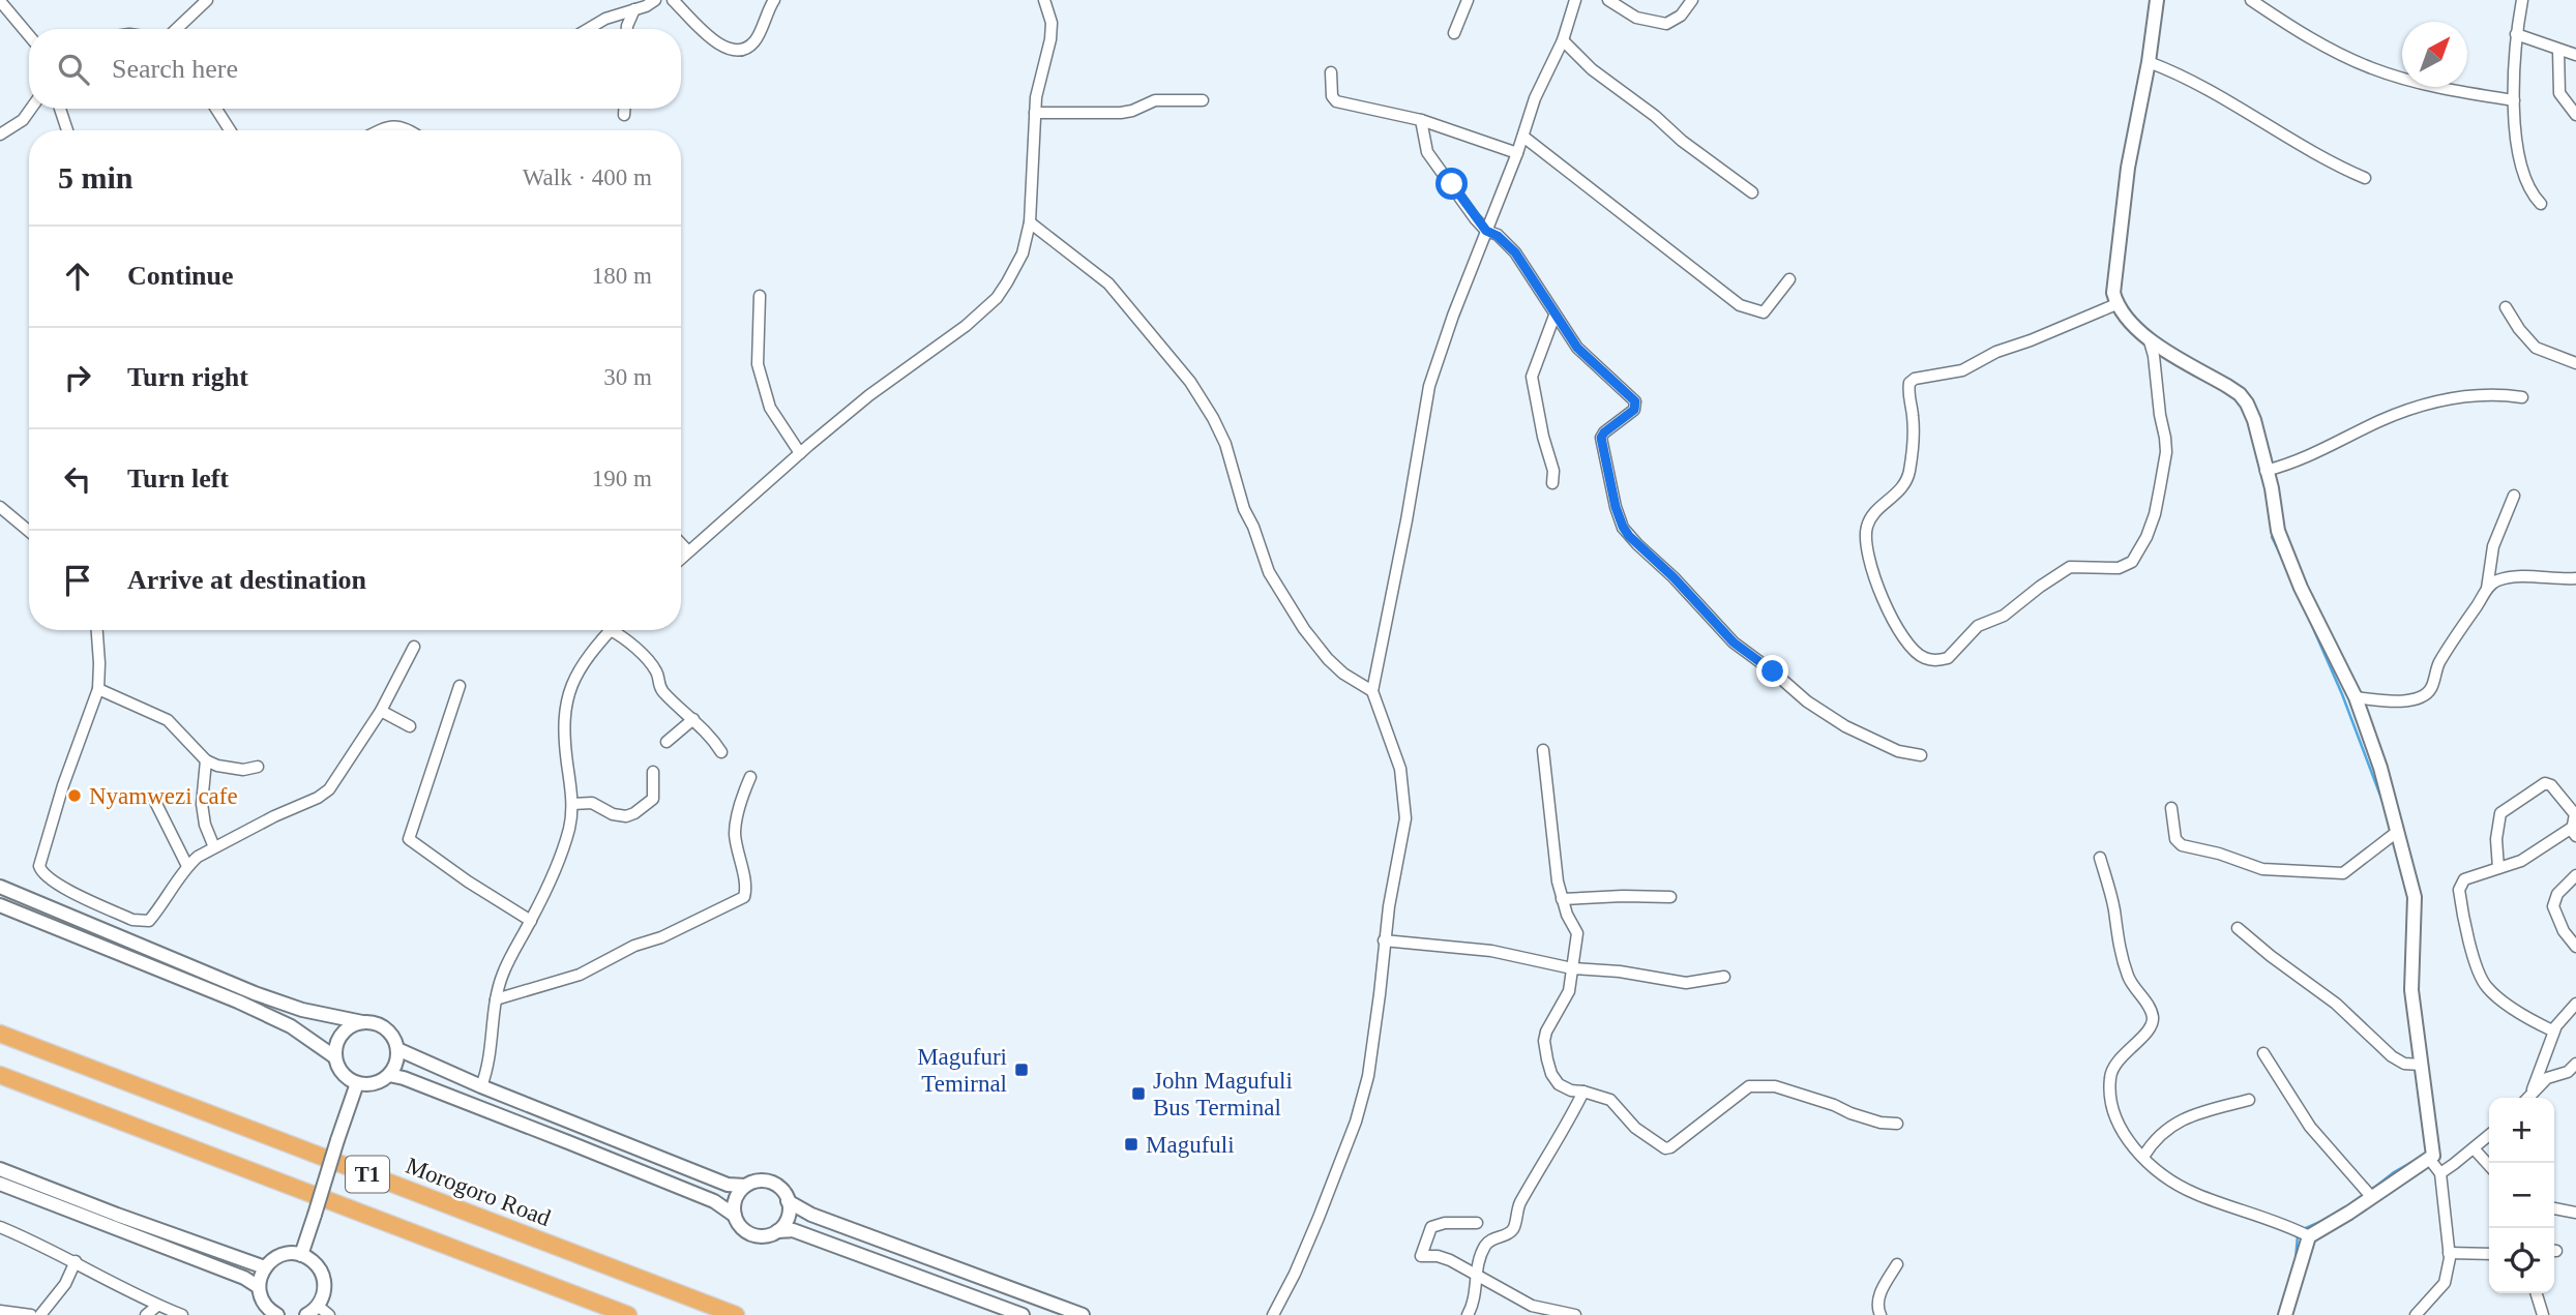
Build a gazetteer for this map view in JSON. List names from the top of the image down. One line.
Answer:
{"streets":{"highway":["T1","Morogoro Road"]},"places":{"other":["Nyamwezi cafe"],"transit":["Magufuri Temirnal","John Magufuli Bus Terminal","Magufuli"]},"north":"top right","page":{"search":"Search here","heading":["5 min","Walk · 400 m"],"list":[["Continue","180 m"],["Turn right","30 m"],["Turn left","190 m"],"Arrive at destination"],"map_buttons":["+","−"]}}
